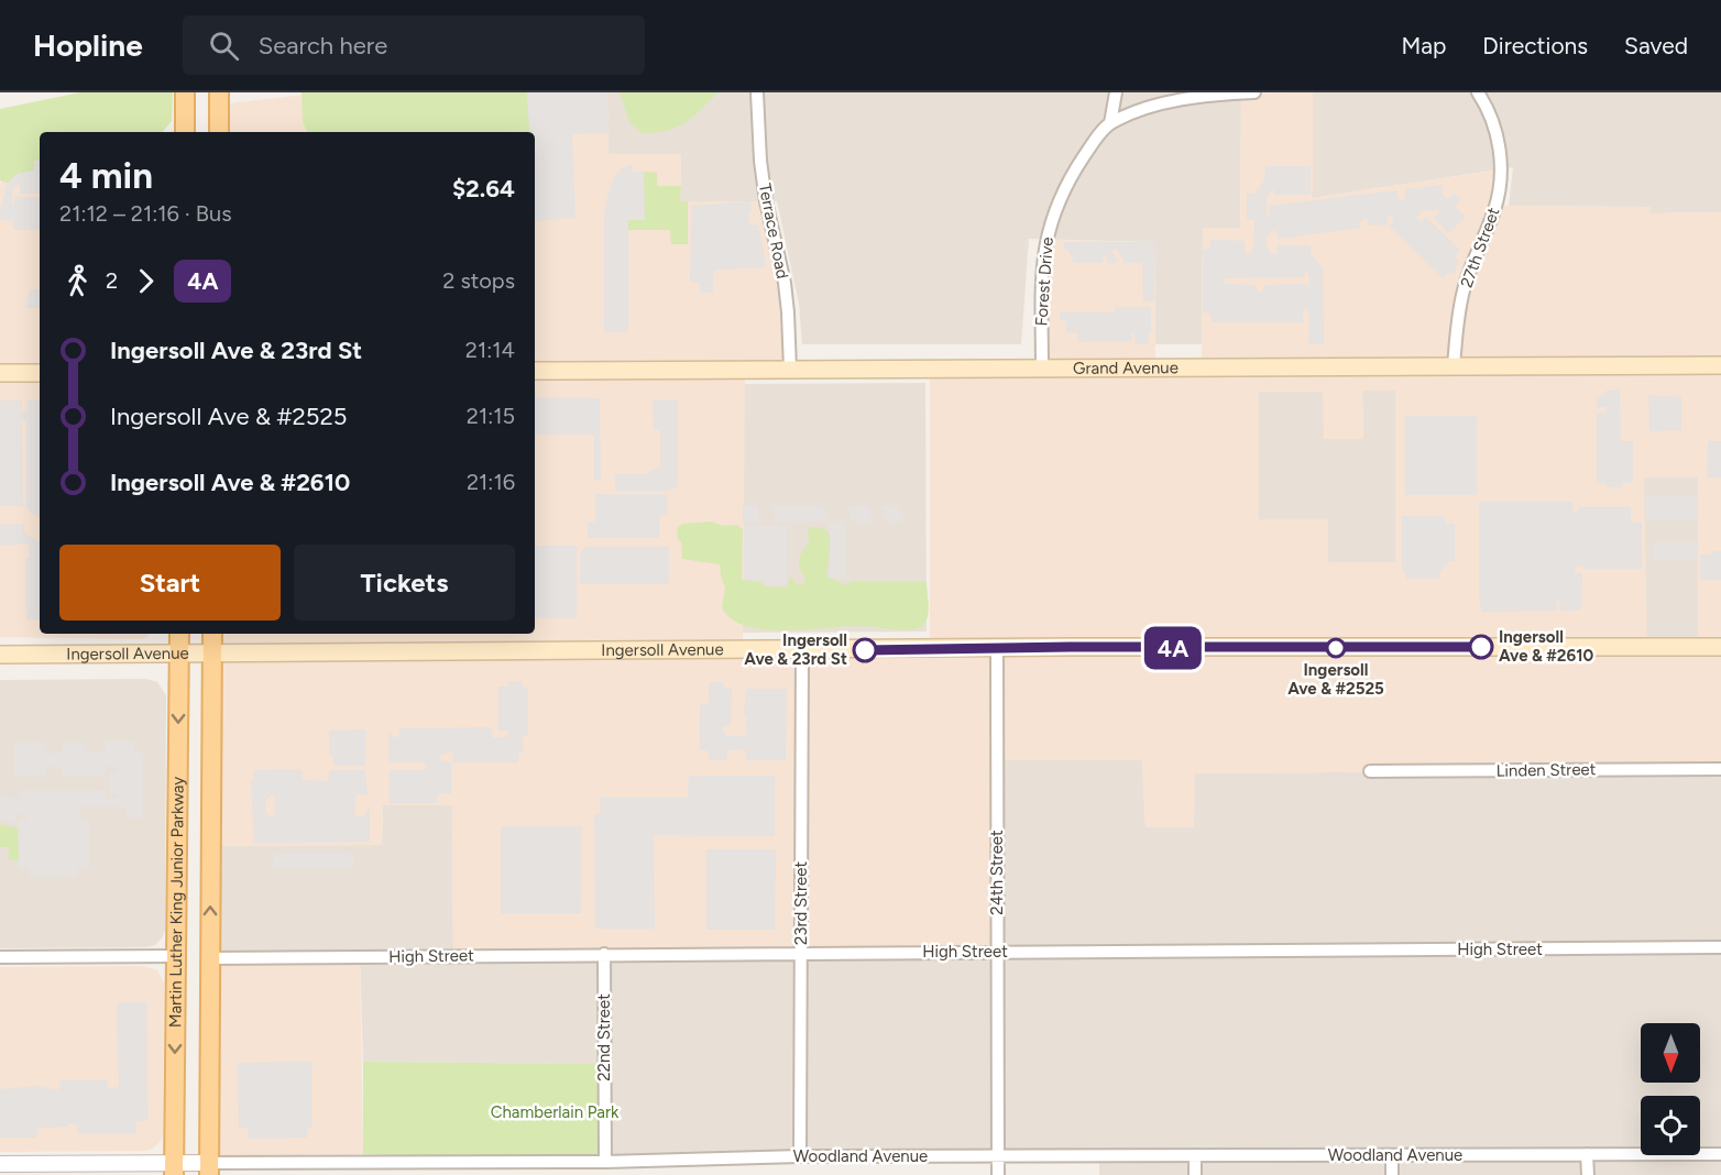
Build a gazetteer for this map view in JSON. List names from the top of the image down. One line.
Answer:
{"streets":{"main road":["Grand Avenue","Ingersoll Avenue","Martin Luther King Junior Parkway"],"street":["Terrace Road","27th Street","Forest Drive","Linden Street","24th Street","23rd Street","High Street","22nd Street","Woodland Avenue"]},"crossings":[["Terrace Road","Grand Avenue"],["27th Street","Grand Avenue"],["Forest Drive","Grand Avenue"],["Ingersoll Avenue","24th Street"],["Ingersoll Avenue","Martin Luther King Junior Parkway"],["Ingersoll Avenue","23rd Street"],["24th Street","High Street"],["24th Street","Woodland Avenue"],["Martin Luther King Junior Parkway","High Street"],["Martin Luther King Junior Parkway","Woodland Avenue"],["23rd Street","High Street"],["23rd Street","Woodland Avenue"],["High Street","22nd Street"],["22nd Street","Woodland Avenue"]],"parks":["Chamberlain Park"],"places":["Ingersoll Ave & #2610","Ingersoll Ave & #2525","Ingersoll Ave & 23rd St"],"lines":["bus line 4A"],"north":"bottom","page":{"header":"Hopline","search":"Search here","nav":["Map","Directions","Saved"],"on_map":"4A","heading":["4 min","21:12 – 21:16 · Bus","$2.64"],"legs":["2","4A","2 stops"],"list":[{"name":"Ingersoll Ave & 23rd St","value":"21:14"},{"name":"Ingersoll Ave & #2525","value":"21:15"},{"name":"Ingersoll Ave & #2610","value":"21:16"}],"buttons":["Start","Tickets"]}}
